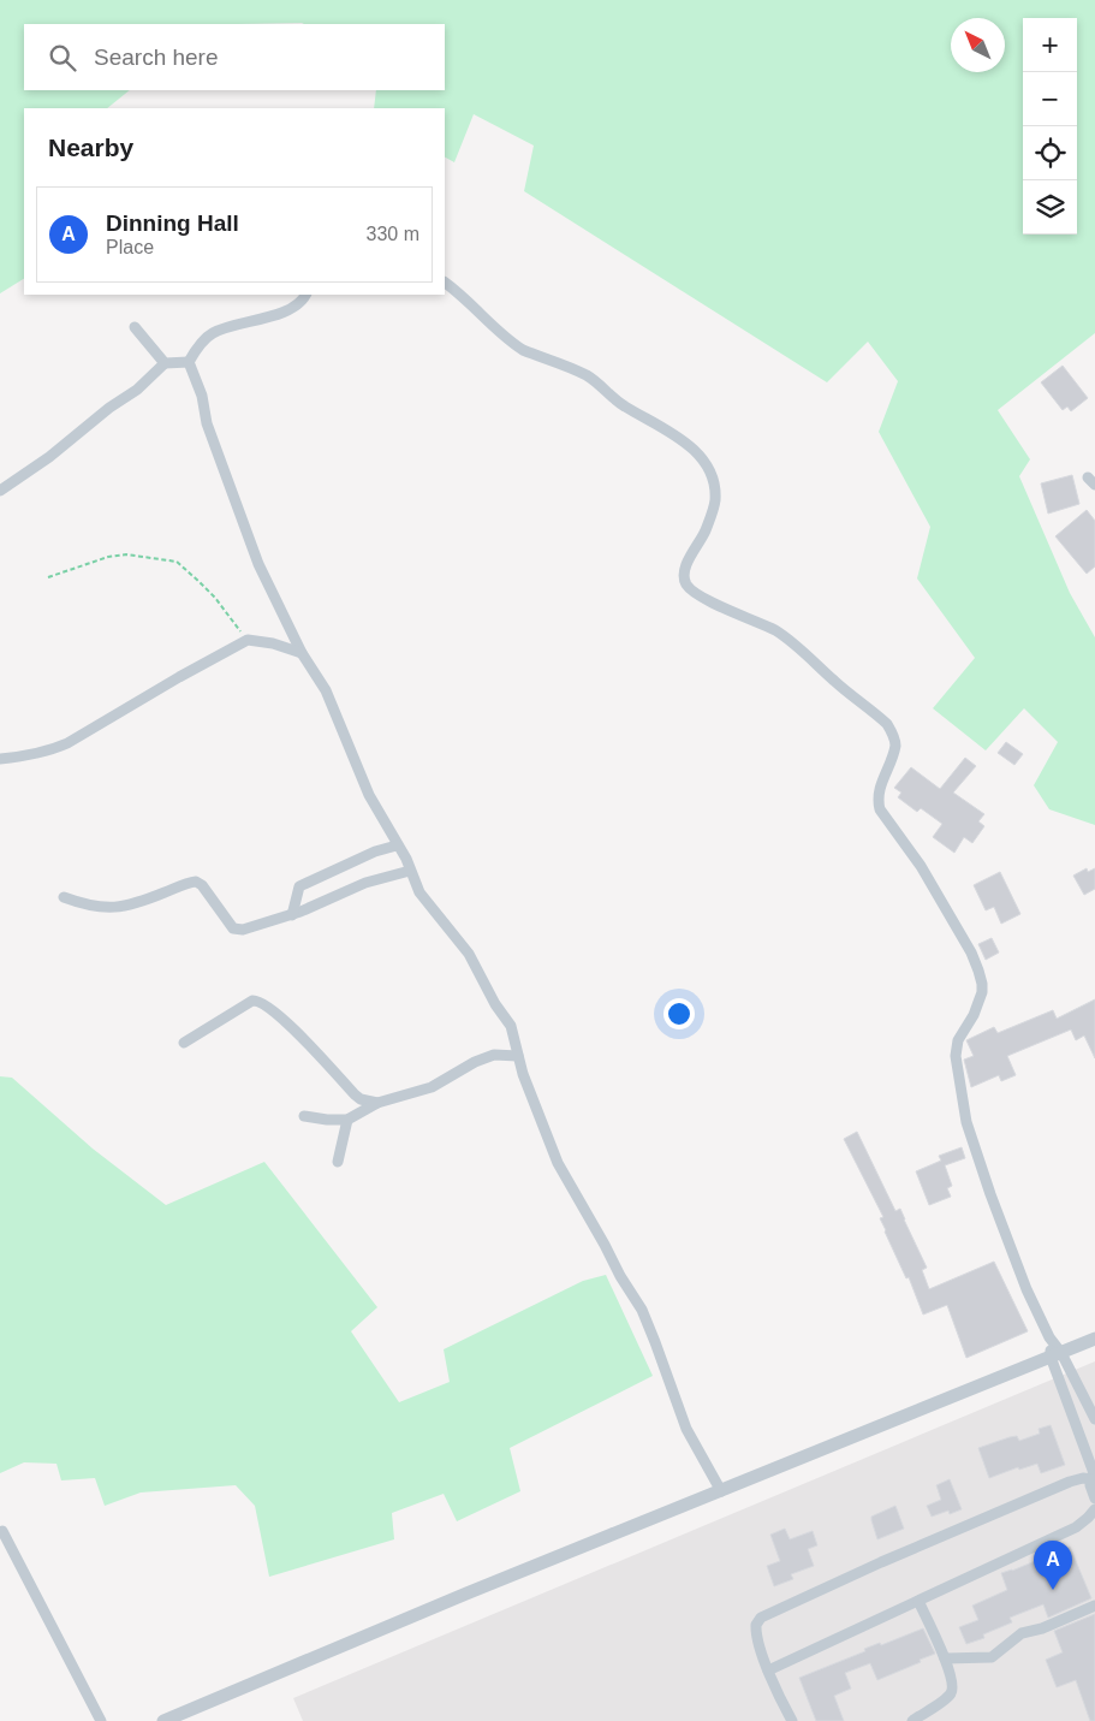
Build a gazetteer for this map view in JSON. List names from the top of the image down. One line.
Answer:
{"north":"top left","page":{"map_buttons":["+","−"],"search":"Search here","heading":"Nearby","list":[{"mark":"A","name":"Dinning Hall","note":"Place","value":"330 m"}],"pins":"A"}}
